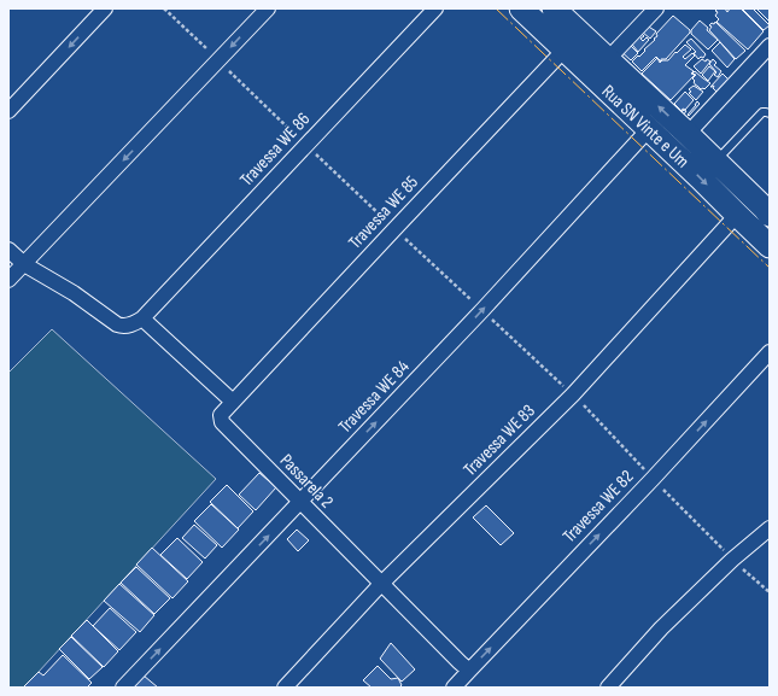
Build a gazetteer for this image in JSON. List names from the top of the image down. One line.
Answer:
{"streets":{"main road":["Rua SN Vinte e Um"],"street":["Travessa WE 86","Travessa WE 85","Travessa WE 84","Travessa WE 83","Passarela 2","Travessa WE 82"]},"crossings":[["Rua SN Vinte e Um","Travessa WE 85"],["Rua SN Vinte e Um","Travessa WE 84"],["Rua SN Vinte e Um","Travessa WE 83"],["Travessa WE 85","Passarela 2"],["Travessa WE 84","Passarela 2"],["Travessa WE 83","Passarela 2"],["Passarela 2","Travessa WE 82"]],"one_way":["Travessa WE 84"]}
